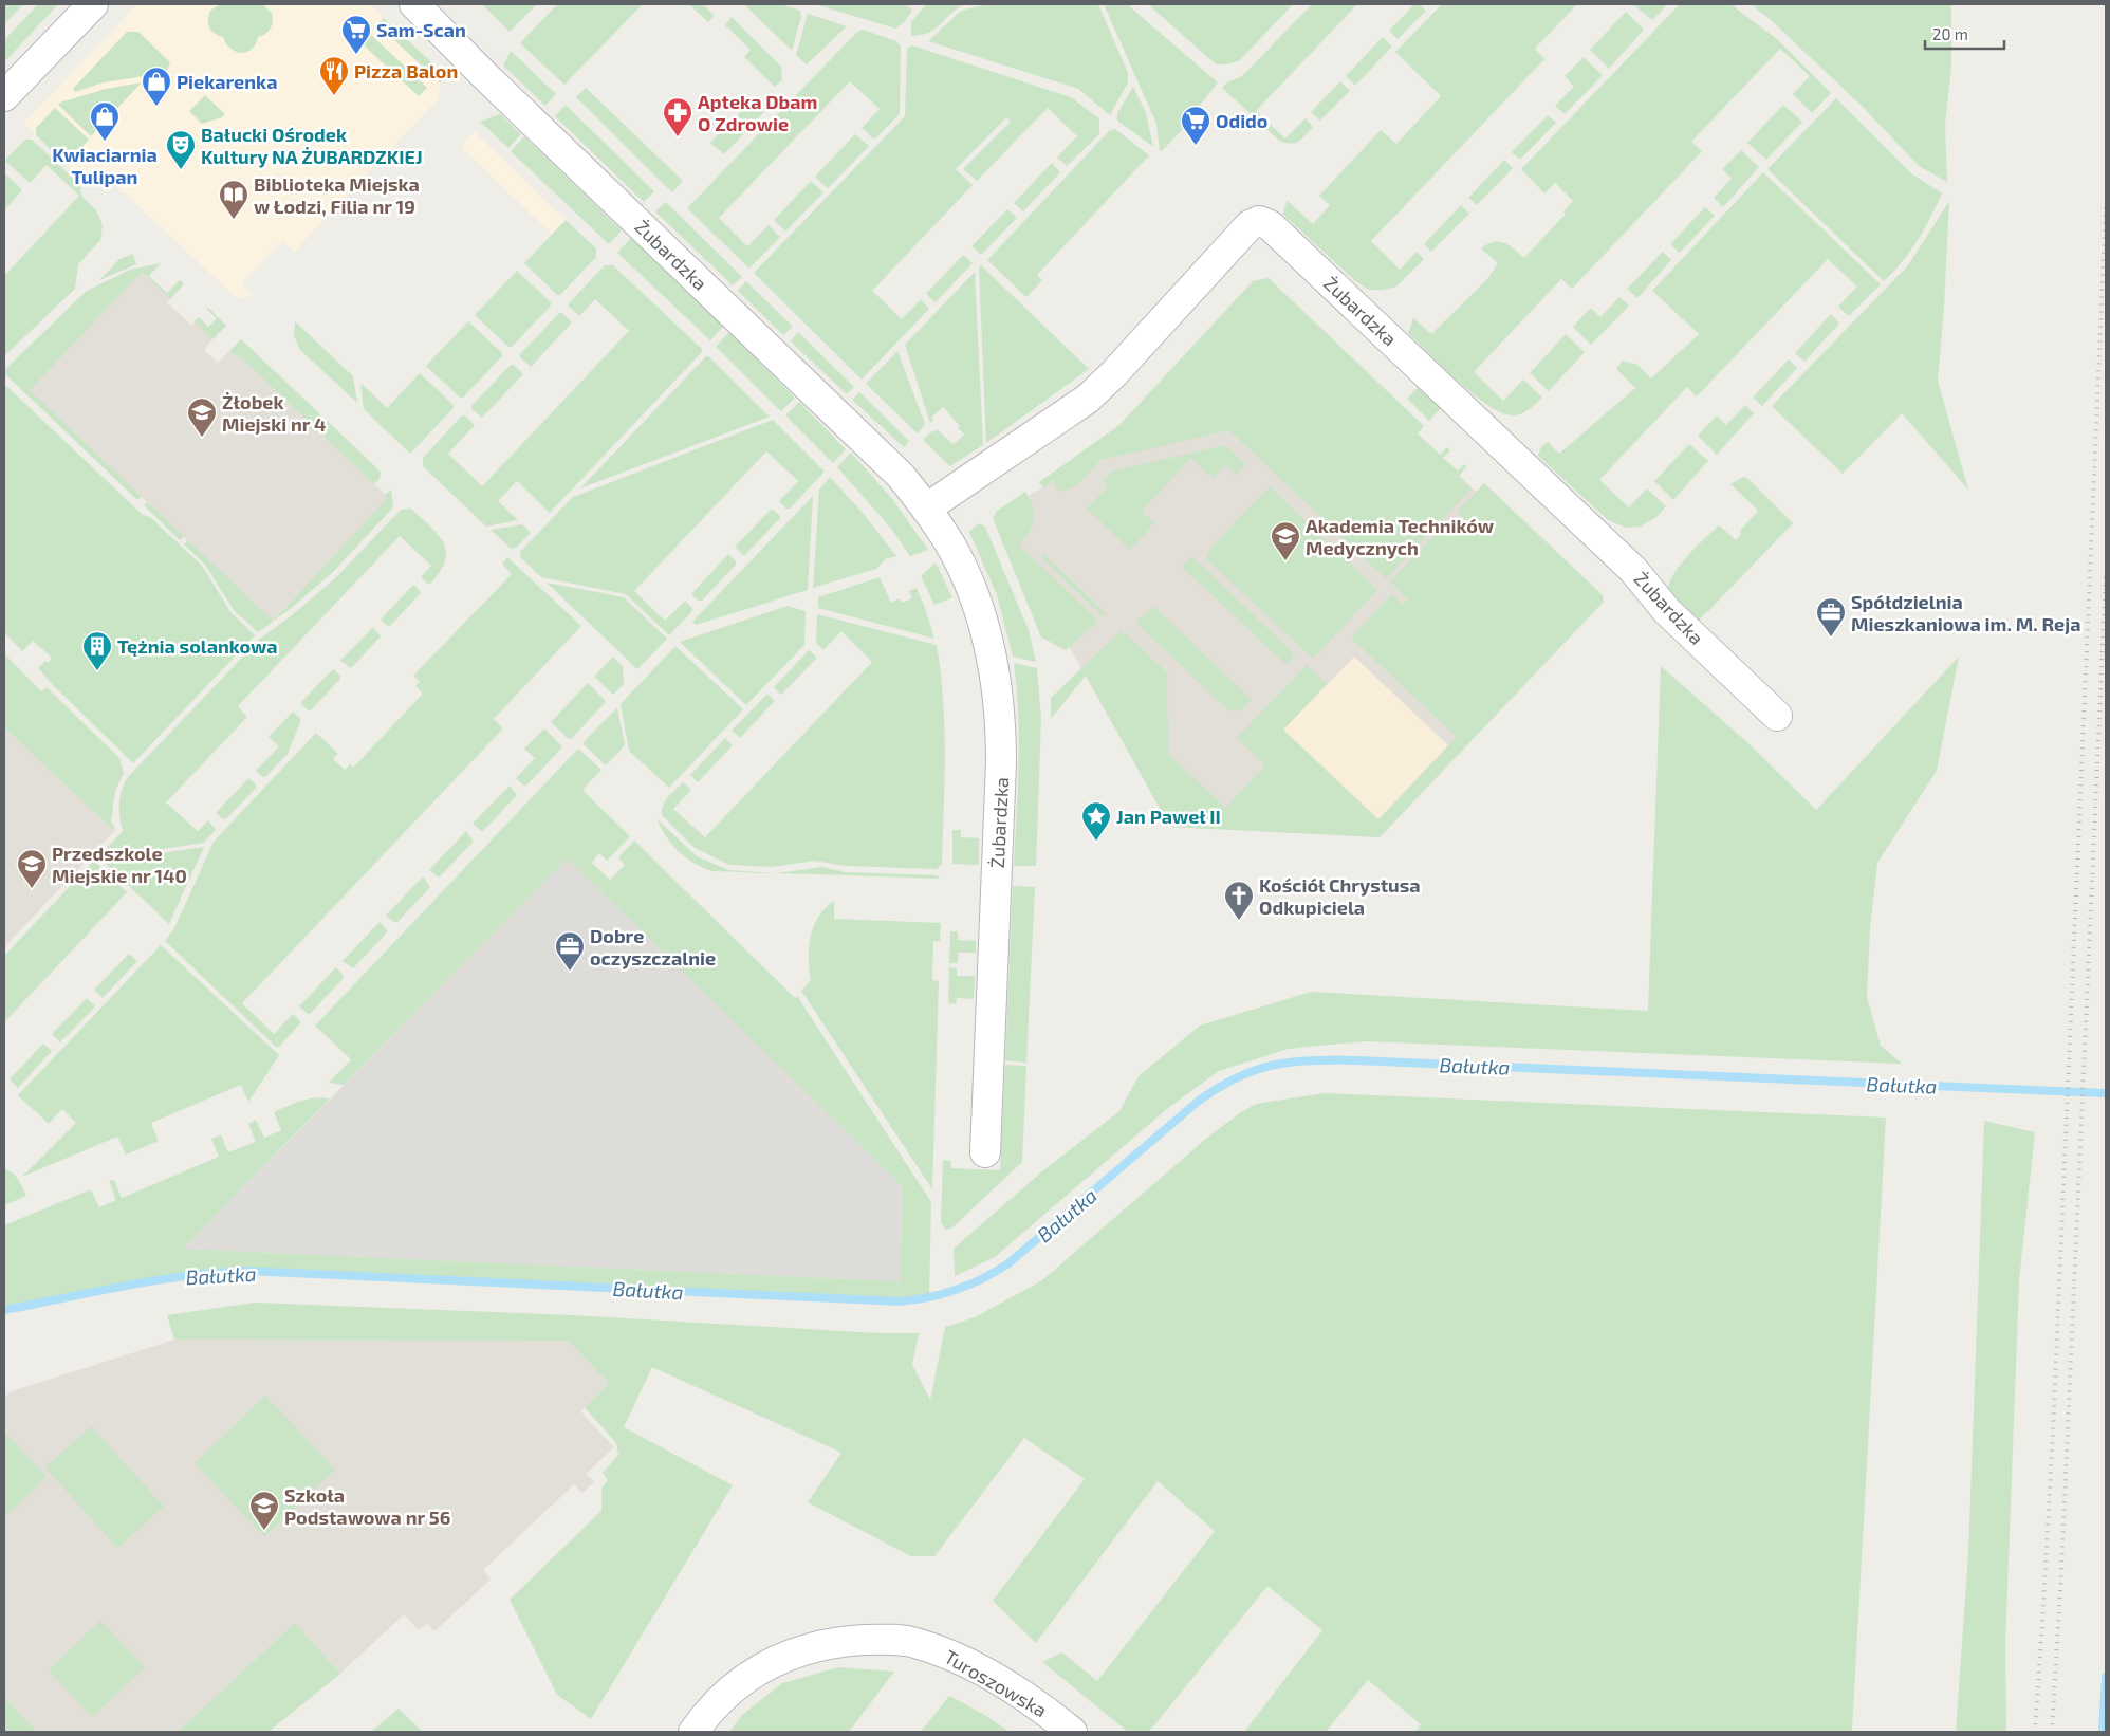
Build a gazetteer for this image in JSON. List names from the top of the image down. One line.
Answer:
{"streets":{"street":["Żubardzka","Turoszowska"]},"water":["Bałutka"],"places":{"supermarket":["Sam-Scan","Odido"],"restaurant":["Pizza Balon"],"shop":["Piekarenka","Kwiaciarnia Tulipan"],"pharmacy":["Apteka Dbam O Zdrowie"],"theatre":["Bałucki Ośrodek Kultury NA ŻUBARDZKIEJ"],"library":["Biblioteka Miejska w Łodzi, Filia nr 19"],"school or university":["Żłobek Miejski nr 4","Akademia Techników Medycznych","Przedszkole Miejskie nr 140","Szkoła Podstawowa nr 56"],"office":["Spółdzielnia Mieszkaniowa im. M. Reja","Dobre oczyszczalnie"],"building":["Tężnia solankowa"],"place":["Jan Paweł II"],"church":["Kościół Chrystusa Odkupiciela"]},"scale_bar":"20 m"}
